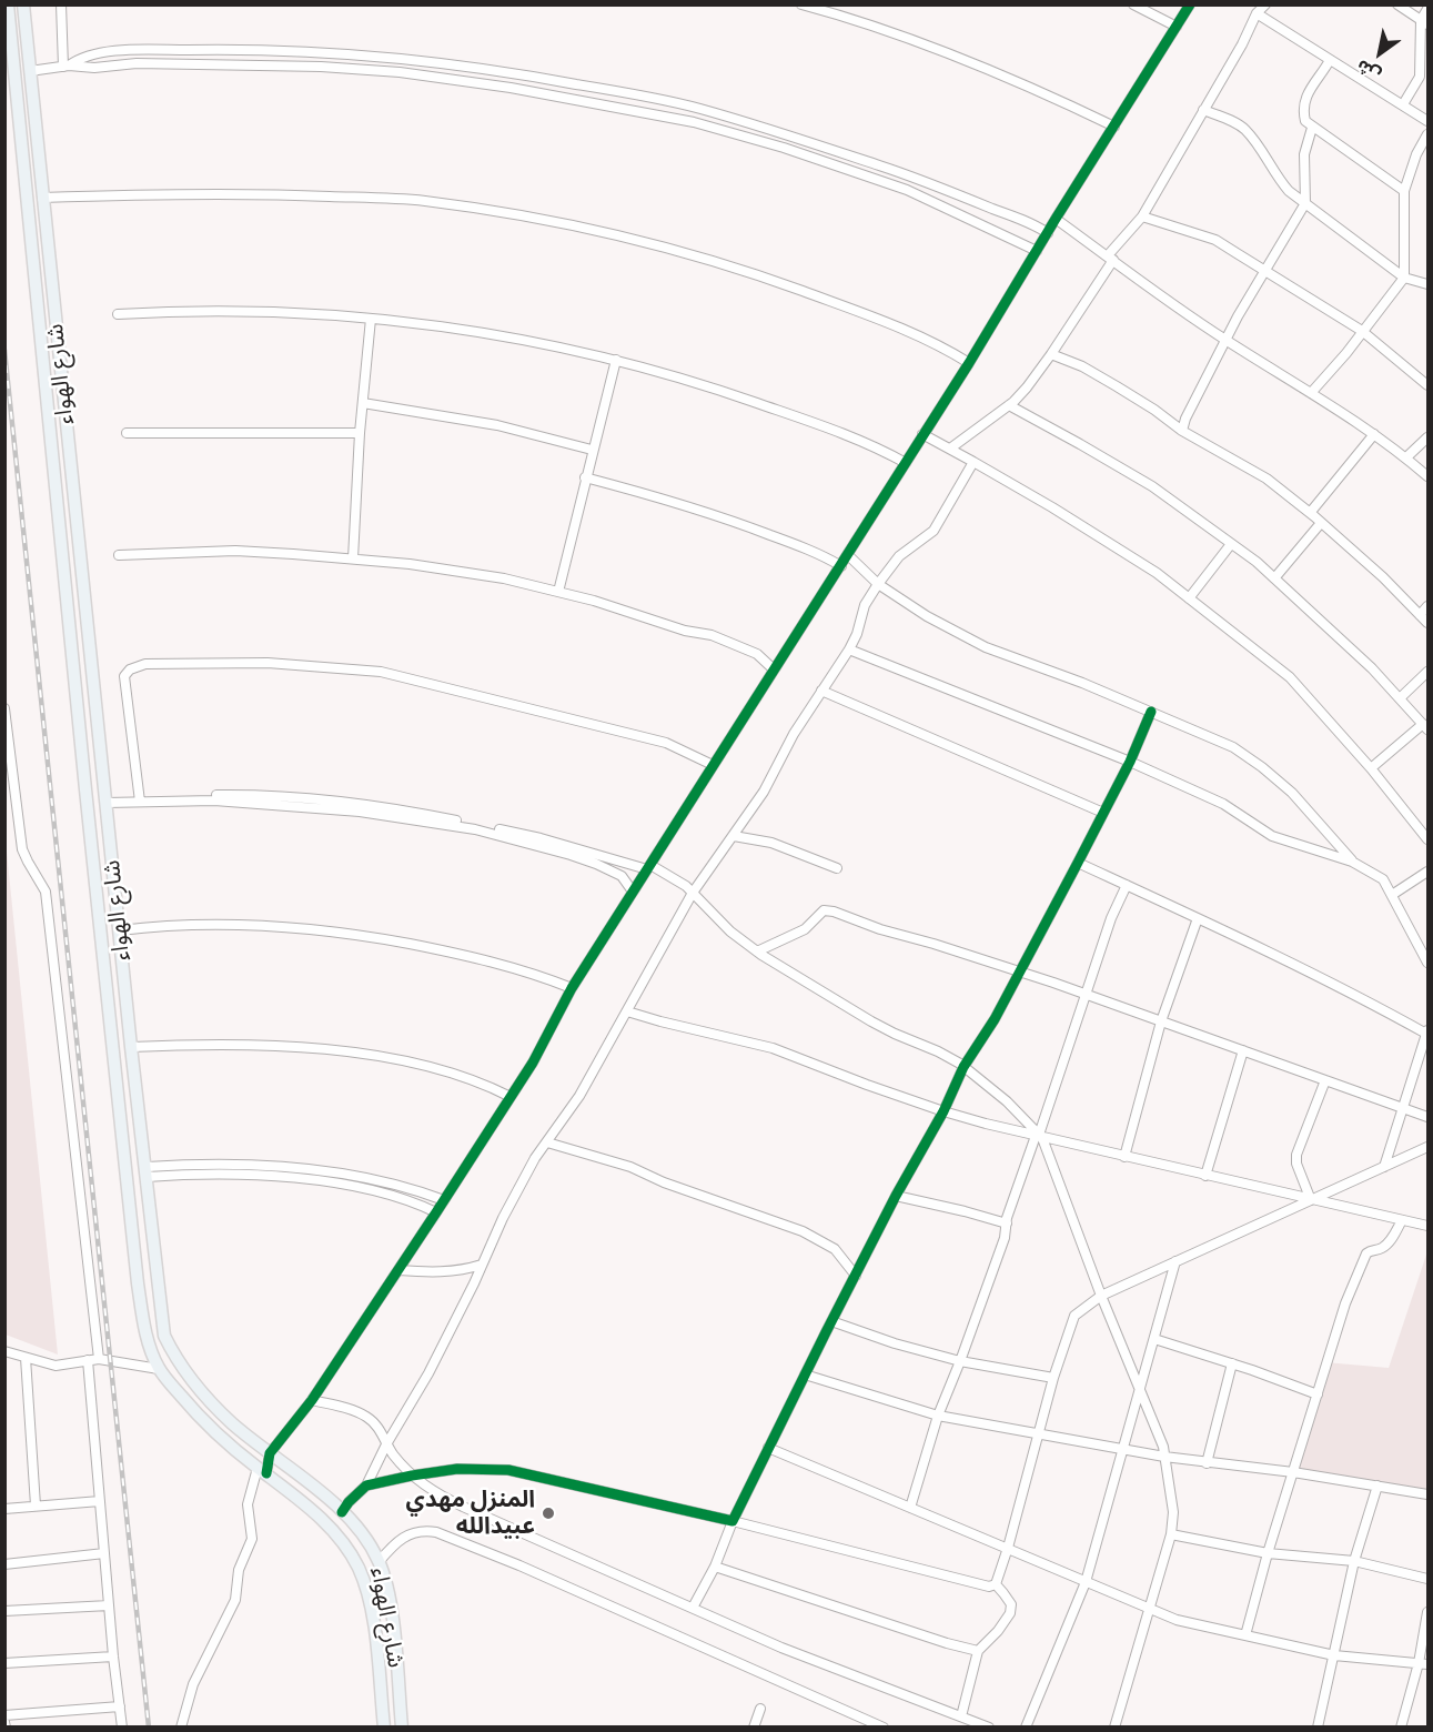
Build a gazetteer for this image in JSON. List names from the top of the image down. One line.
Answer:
{"streets":{"main road":["شارع الهواء"]},"places":["المنزل مهدي عبيدالله"],"north":"bottom left"}
